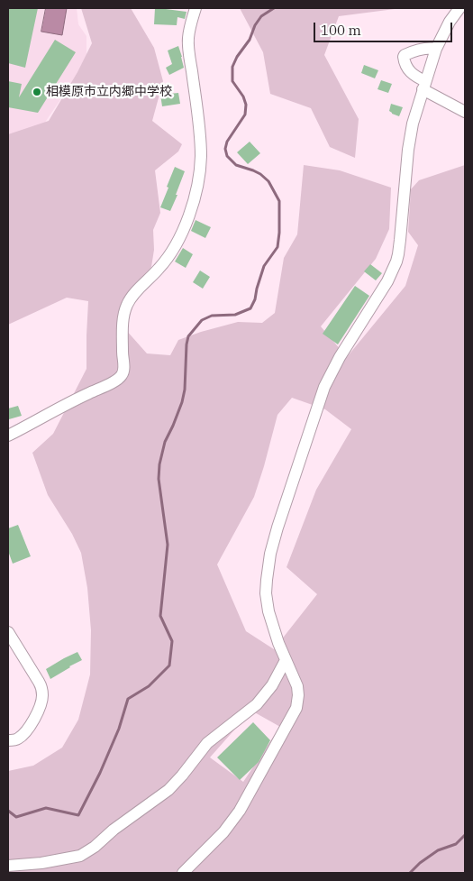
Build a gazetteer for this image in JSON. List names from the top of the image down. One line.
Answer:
{"places":["相模原市立内郷中学校"],"scale_bar":"100 m"}
